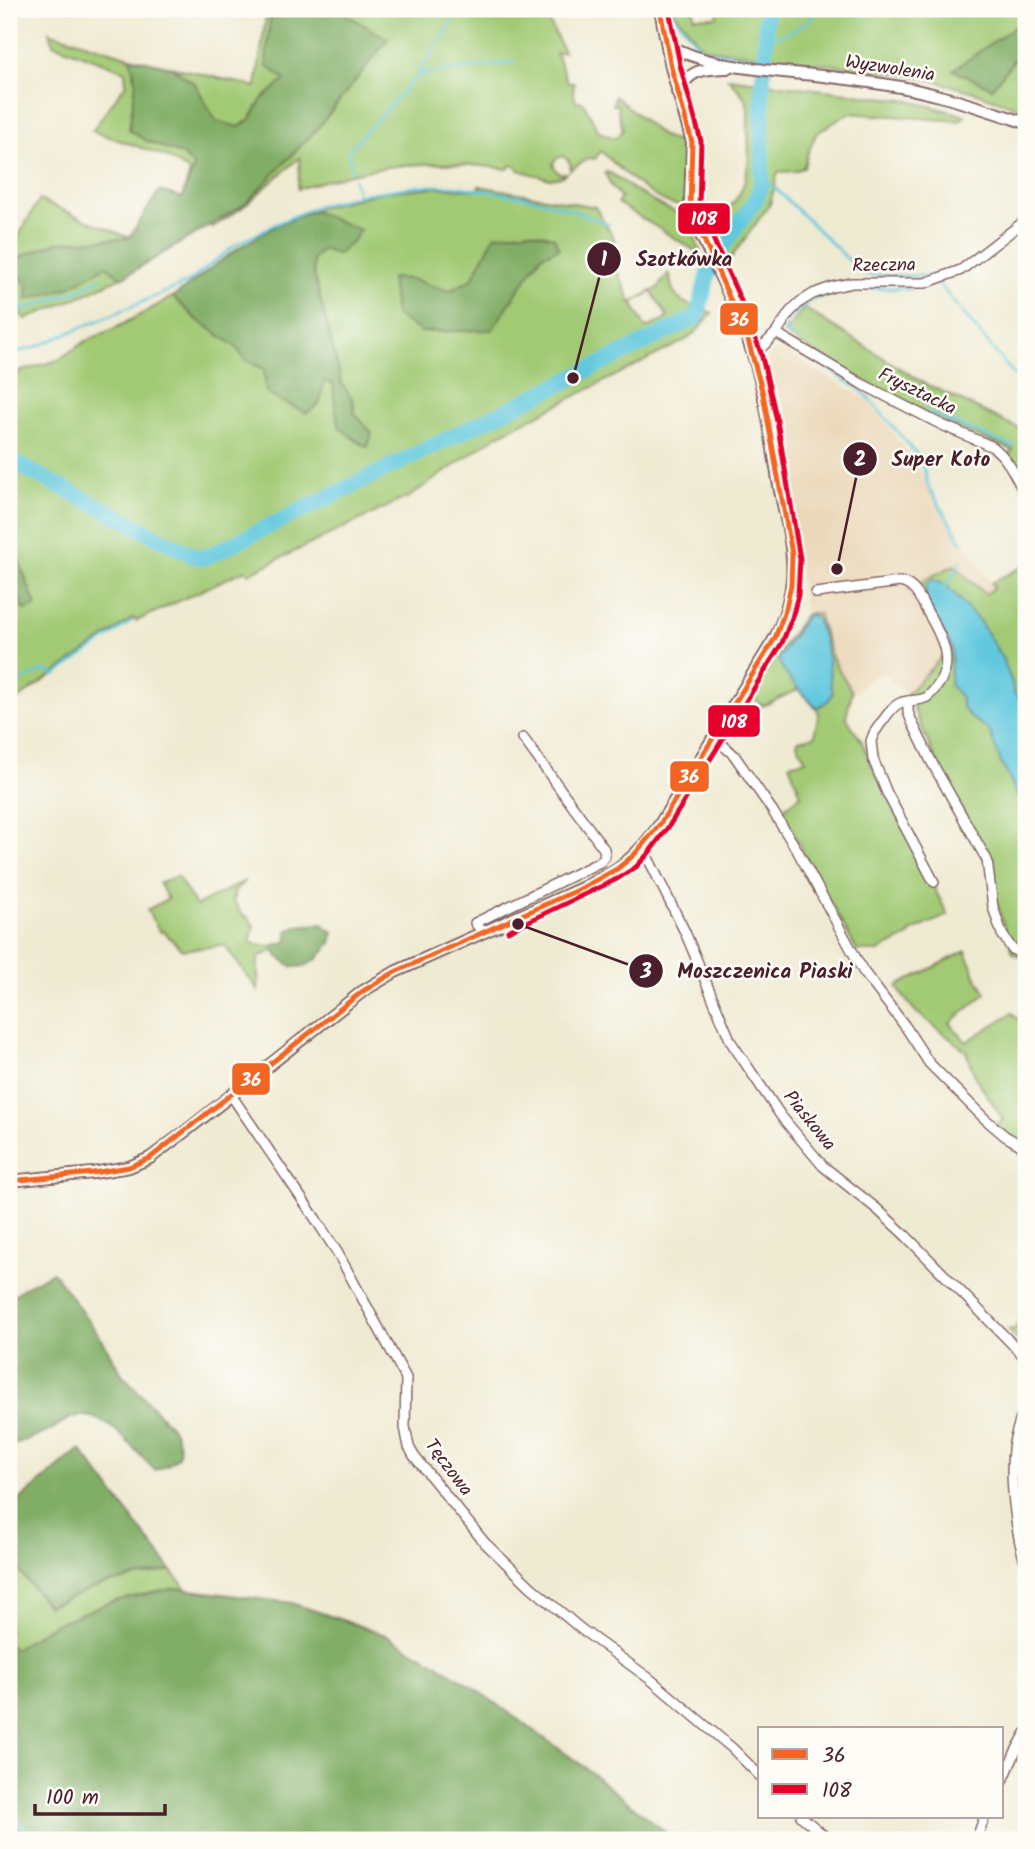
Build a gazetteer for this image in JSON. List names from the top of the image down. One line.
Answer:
{"streets":{"street":["Wyzwolenia","Rzeczna","Frysztacka","Piaskowa","Tęczowa"]},"crossings":[["Rzeczna","Frysztacka"]],"places":["Szotkówka","Super Koło","Moszczenica Piaski"],"lines":["transit line 36","transit line 108"],"legend":["36","108"],"scale_bar":"100 m"}
